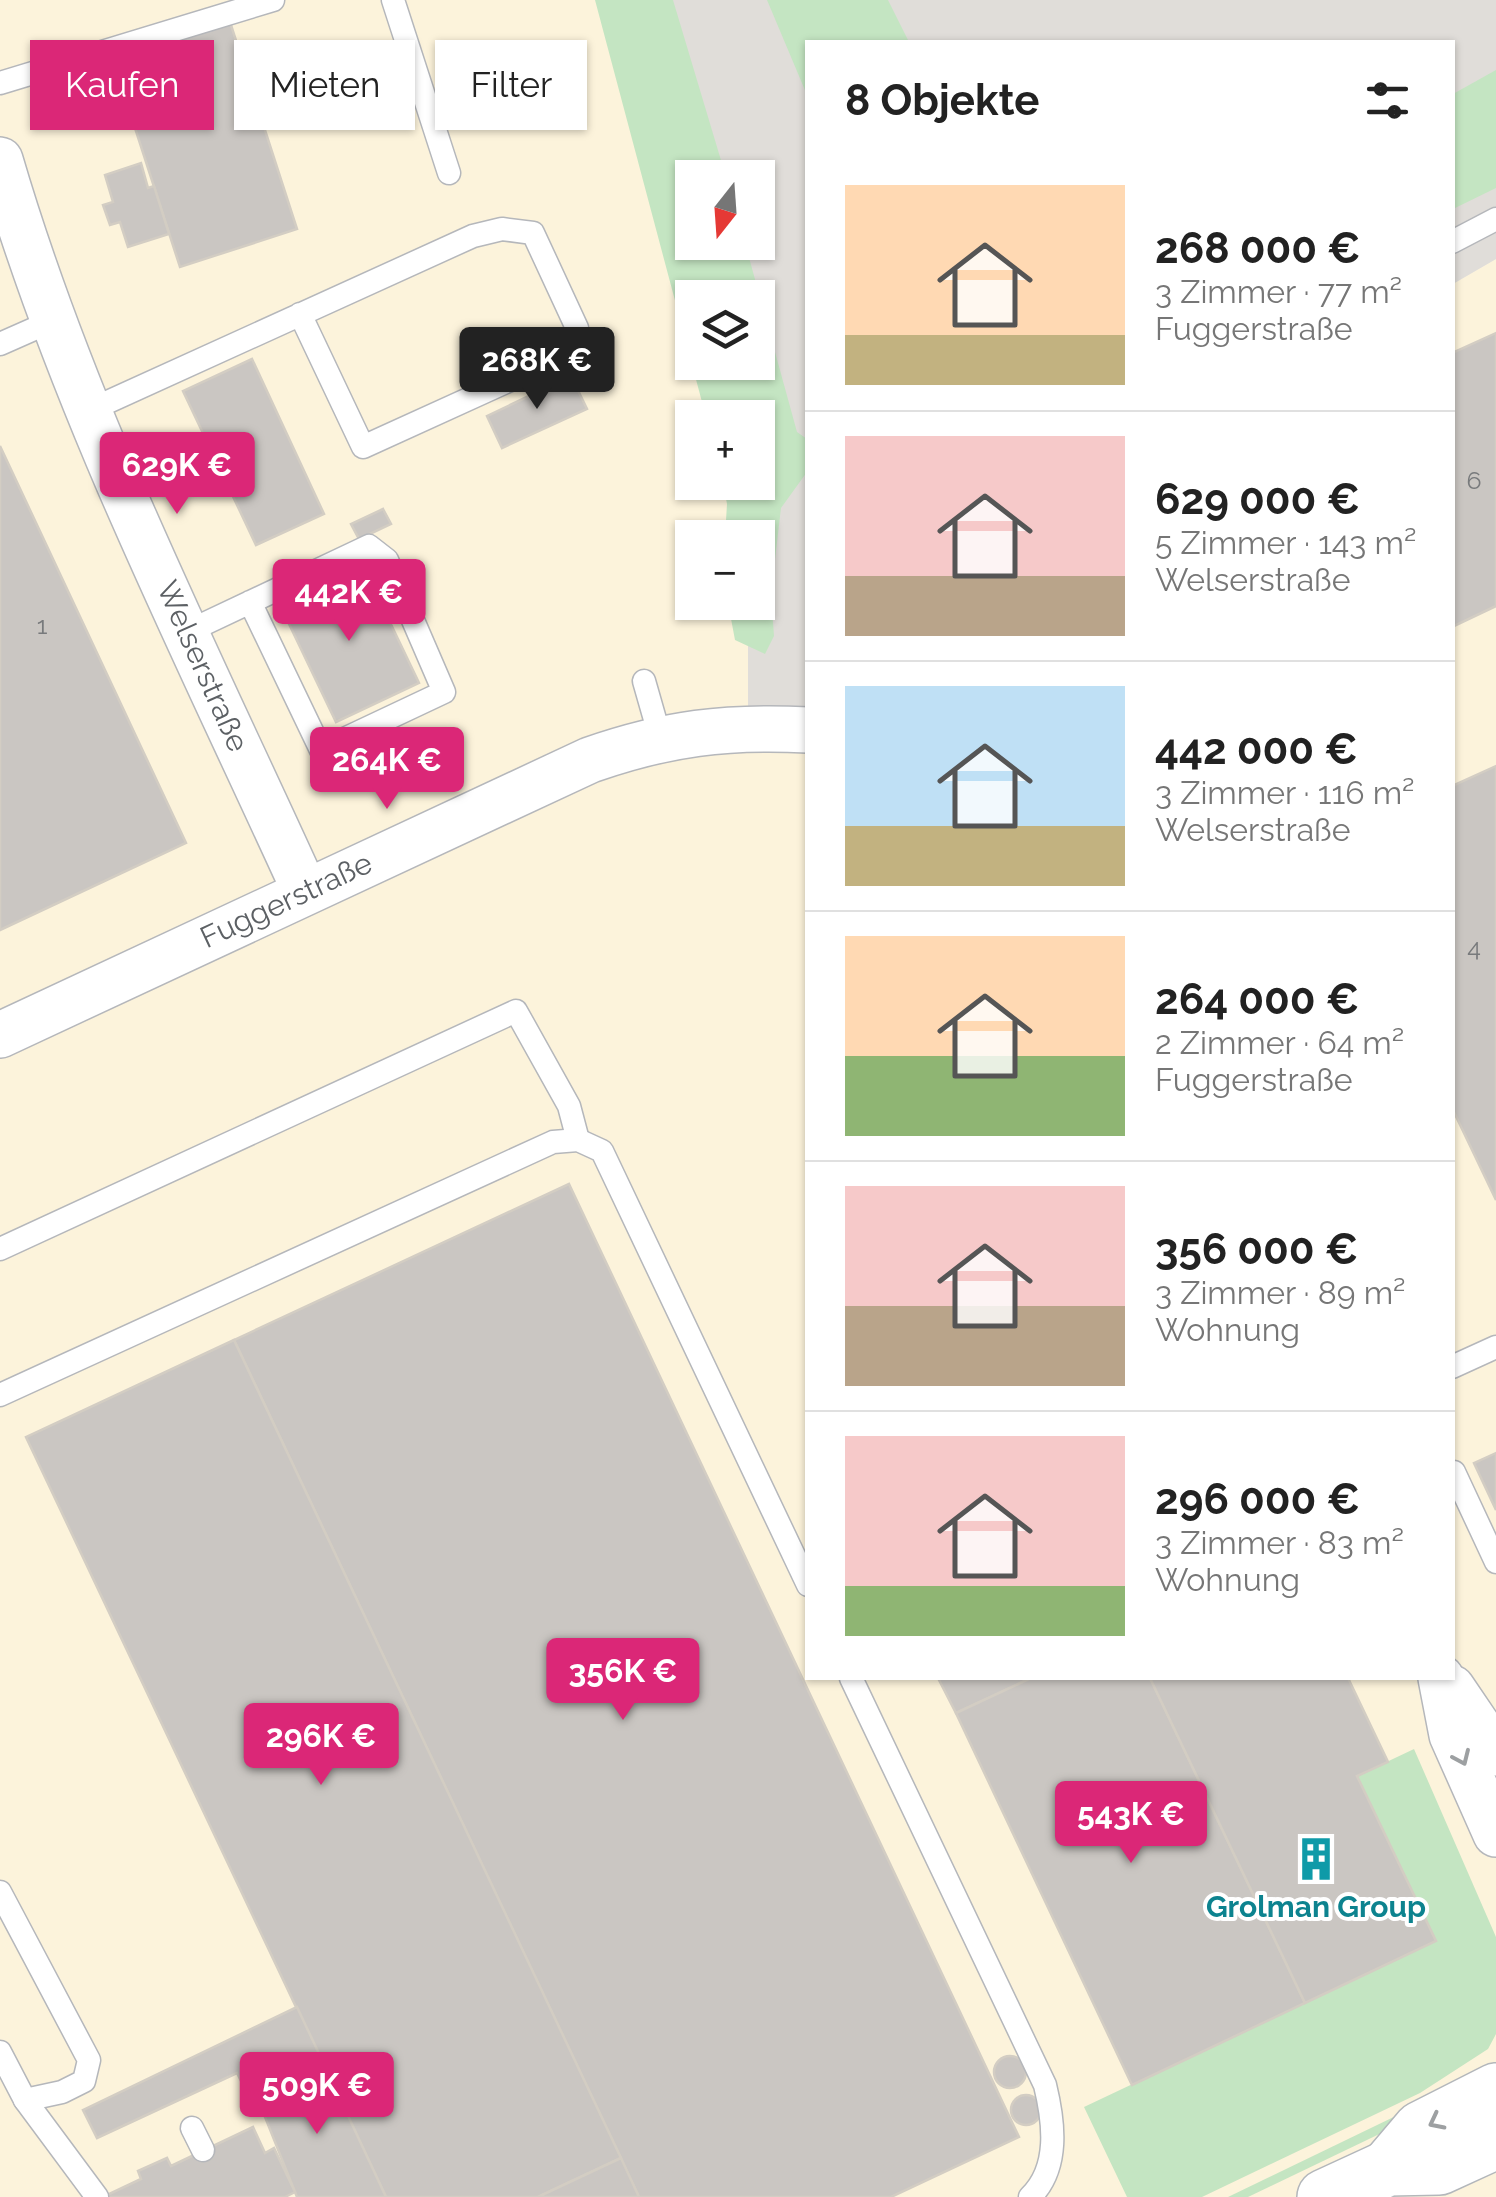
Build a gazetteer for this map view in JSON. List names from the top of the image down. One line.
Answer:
{"streets":{"street":["Welserstraße","Fuggerstraße"]},"crossings":[["Welserstraße","Fuggerstraße"]],"places":{"building":["Grolman Group"]},"house_numbers":["6","1","4"],"north":"bottom","page":{"chip":["Kaufen","Mieten","Filter"],"heading":"8 Objekte","map_buttons":["+","−"],"list":[{"name":"268 000 €","note":"3 Zimmer · 77 m² · Fuggerstraße"},{"name":"629 000 €","note":"5 Zimmer · 143 m² · Welserstraße"},{"name":"442 000 €","note":"3 Zimmer · 116 m² · Welserstraße"},{"name":"264 000 €","note":"2 Zimmer · 64 m² · Fuggerstraße"},{"name":"356 000 €","note":"3 Zimmer · 89 m² · Wohnung"},{"name":"296 000 €","note":"3 Zimmer · 83 m² · Wohnung"}],"price":["268K €","629K €","442K €","264K €","356K €","296K €","543K €","509K €"]}}
